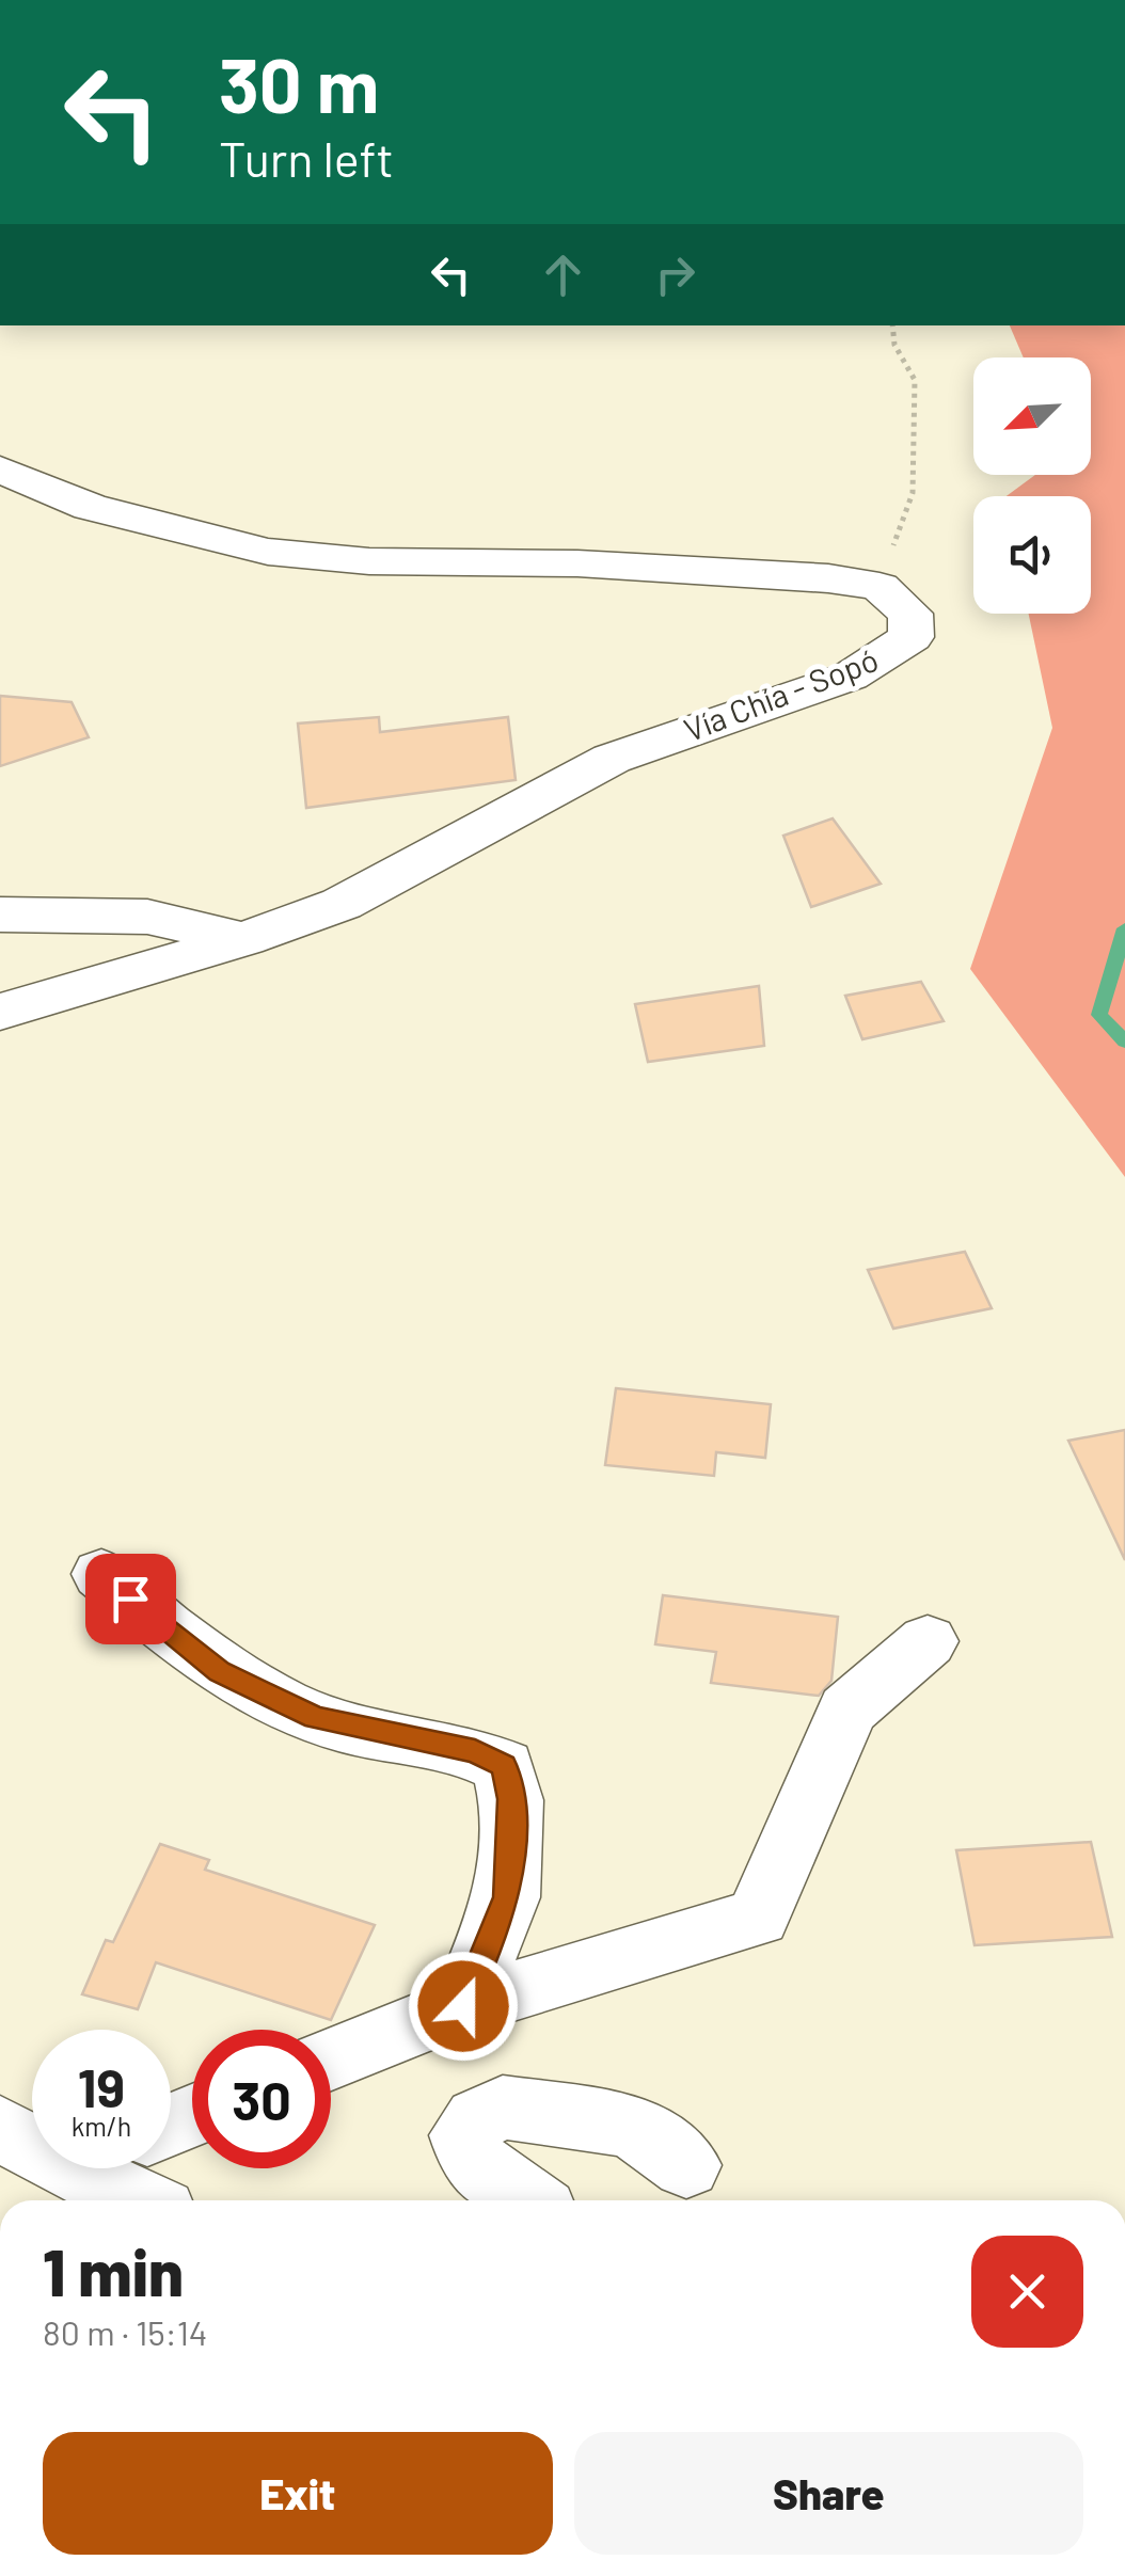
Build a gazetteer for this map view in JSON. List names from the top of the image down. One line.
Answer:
{"streets":{"street":["Vía Chía - Sopó"]},"north":"bottom left","page":{"turn":["30 m","Turn left"],"speed":"19 km/h","limit":"30","heading":["1 min","80 m · 15:14"],"buttons":["Exit","Share"]}}
